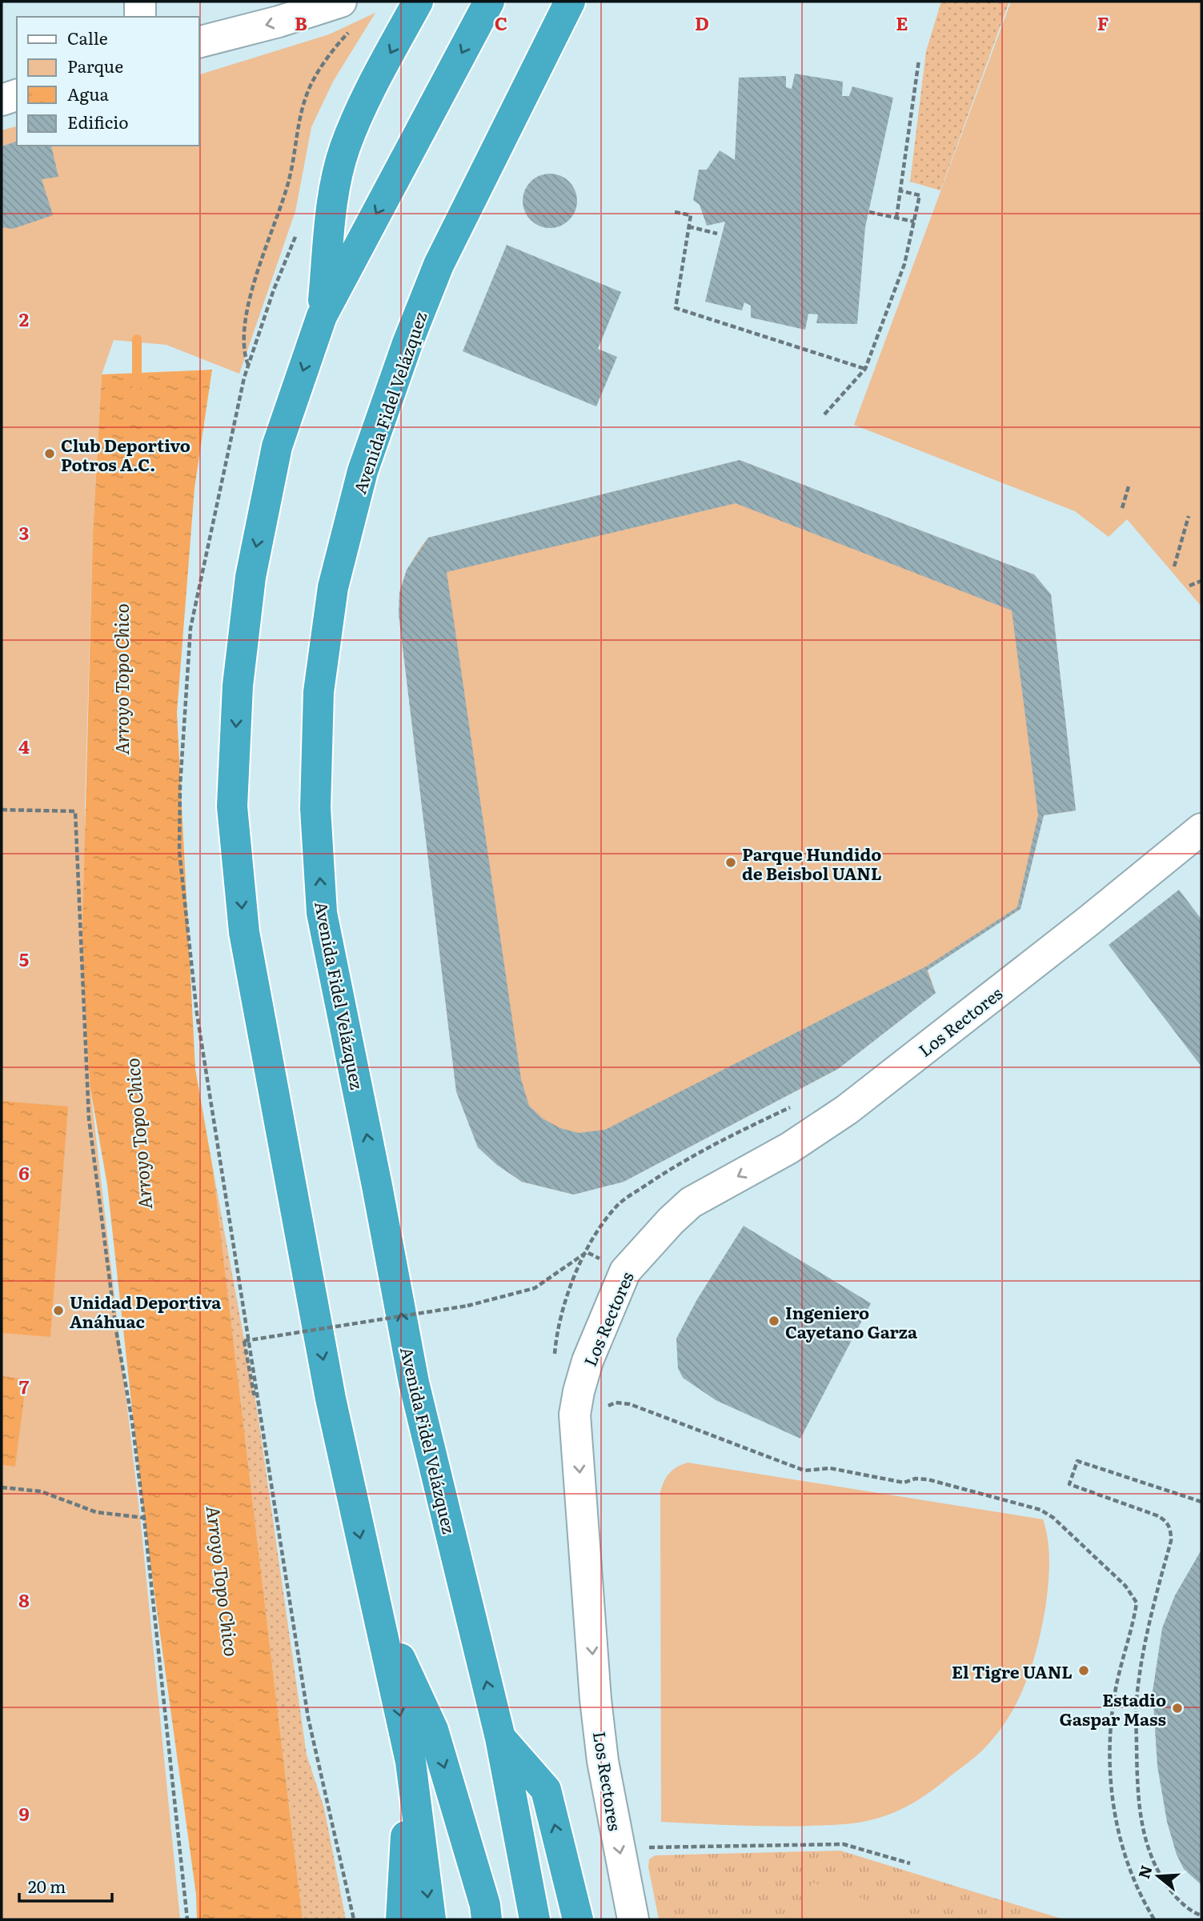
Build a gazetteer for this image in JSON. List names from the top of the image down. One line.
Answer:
{"streets":{"highway":["Avenida Fidel Velázquez"],"street":["Los Rectores"]},"one_way":["Los Rectores"],"water":["Arroyo Topo Chico"],"places":["Club Deportivo Potros A.C.","Parque Hundido de Beisbol UANL","Unidad Deportiva Anáhuac","Ingeniero Cayetano Garza","El Tigre UANL","Estadio Gaspar Mass"],"legend":["Calle","Parque","Agua","Edificio"],"scale_bar":"20 m","north":"left","grid":{"columns":["B","C","D","E","F"],"rows":["2","3","4","5","6","7","8","9"]}}
